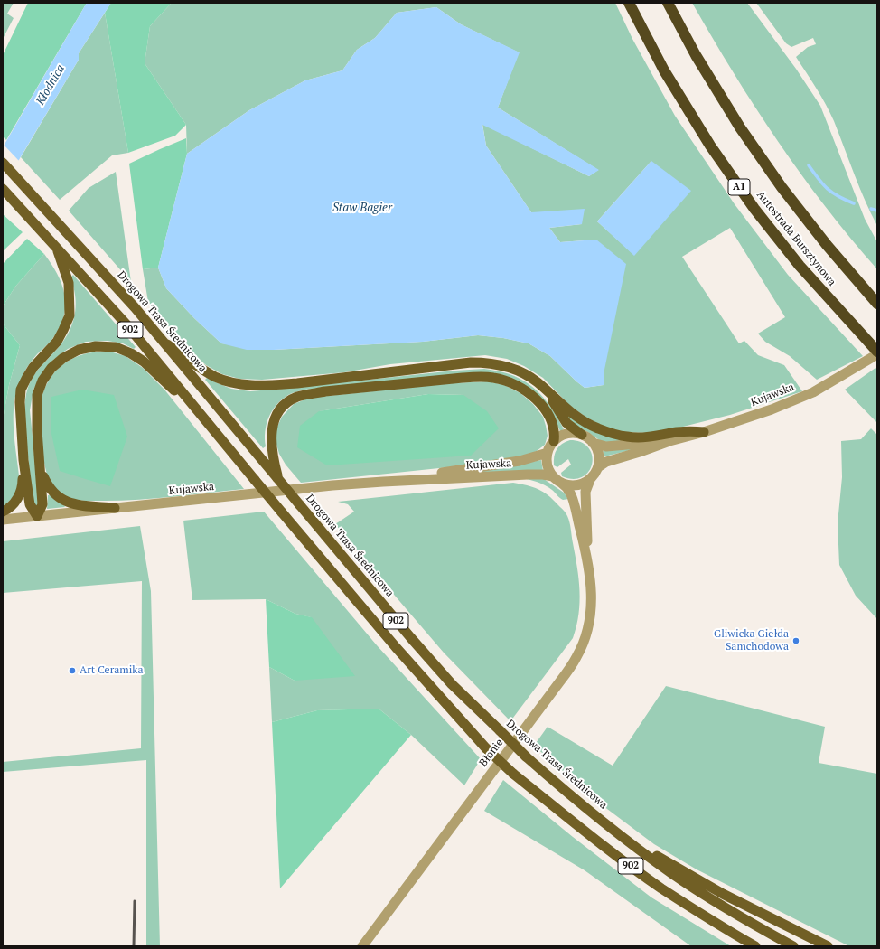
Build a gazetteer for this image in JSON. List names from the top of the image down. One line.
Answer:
{"streets":{"highway":["A1","Autostrada Bursztynowa"],"main road":["Drogowa Trasa Średnicowa","902"],"street":["Kujawska","Błonie"]},"crossings":[["Autostrada Bursztynowa","Kujawska"],["Kujawska","Błonie"]],"water":["Kłodnica","Staw Bagier"],"places":["Gliwicka Giełda Samchodowa","Art Ceramika"]}
